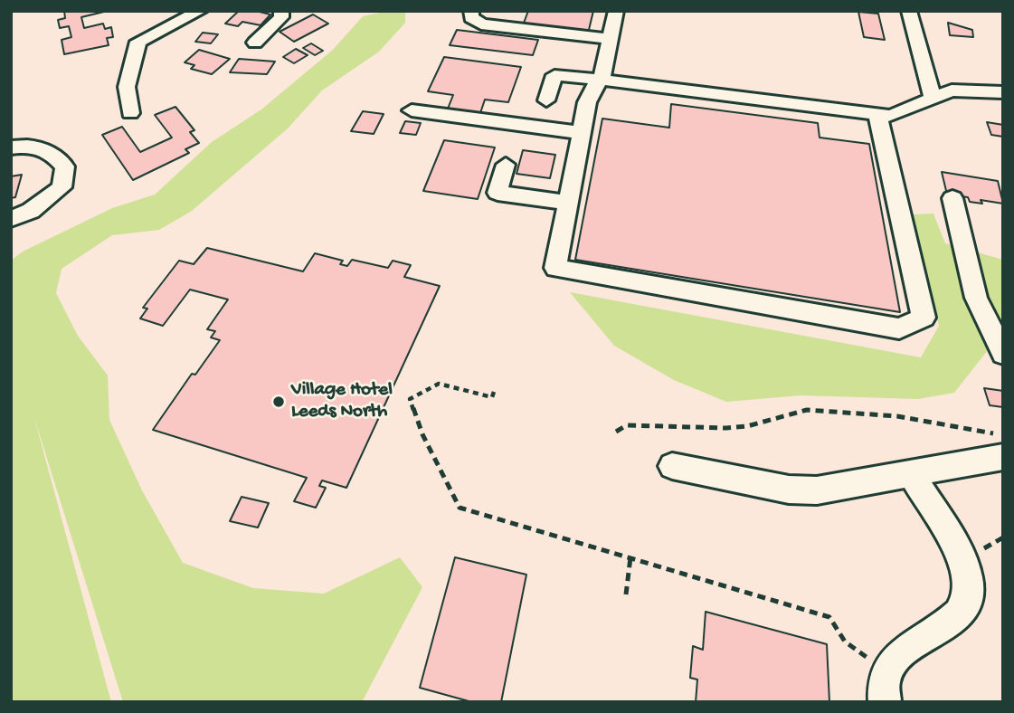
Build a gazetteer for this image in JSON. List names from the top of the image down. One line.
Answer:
{"places":["Village Hotel Leeds North"]}
